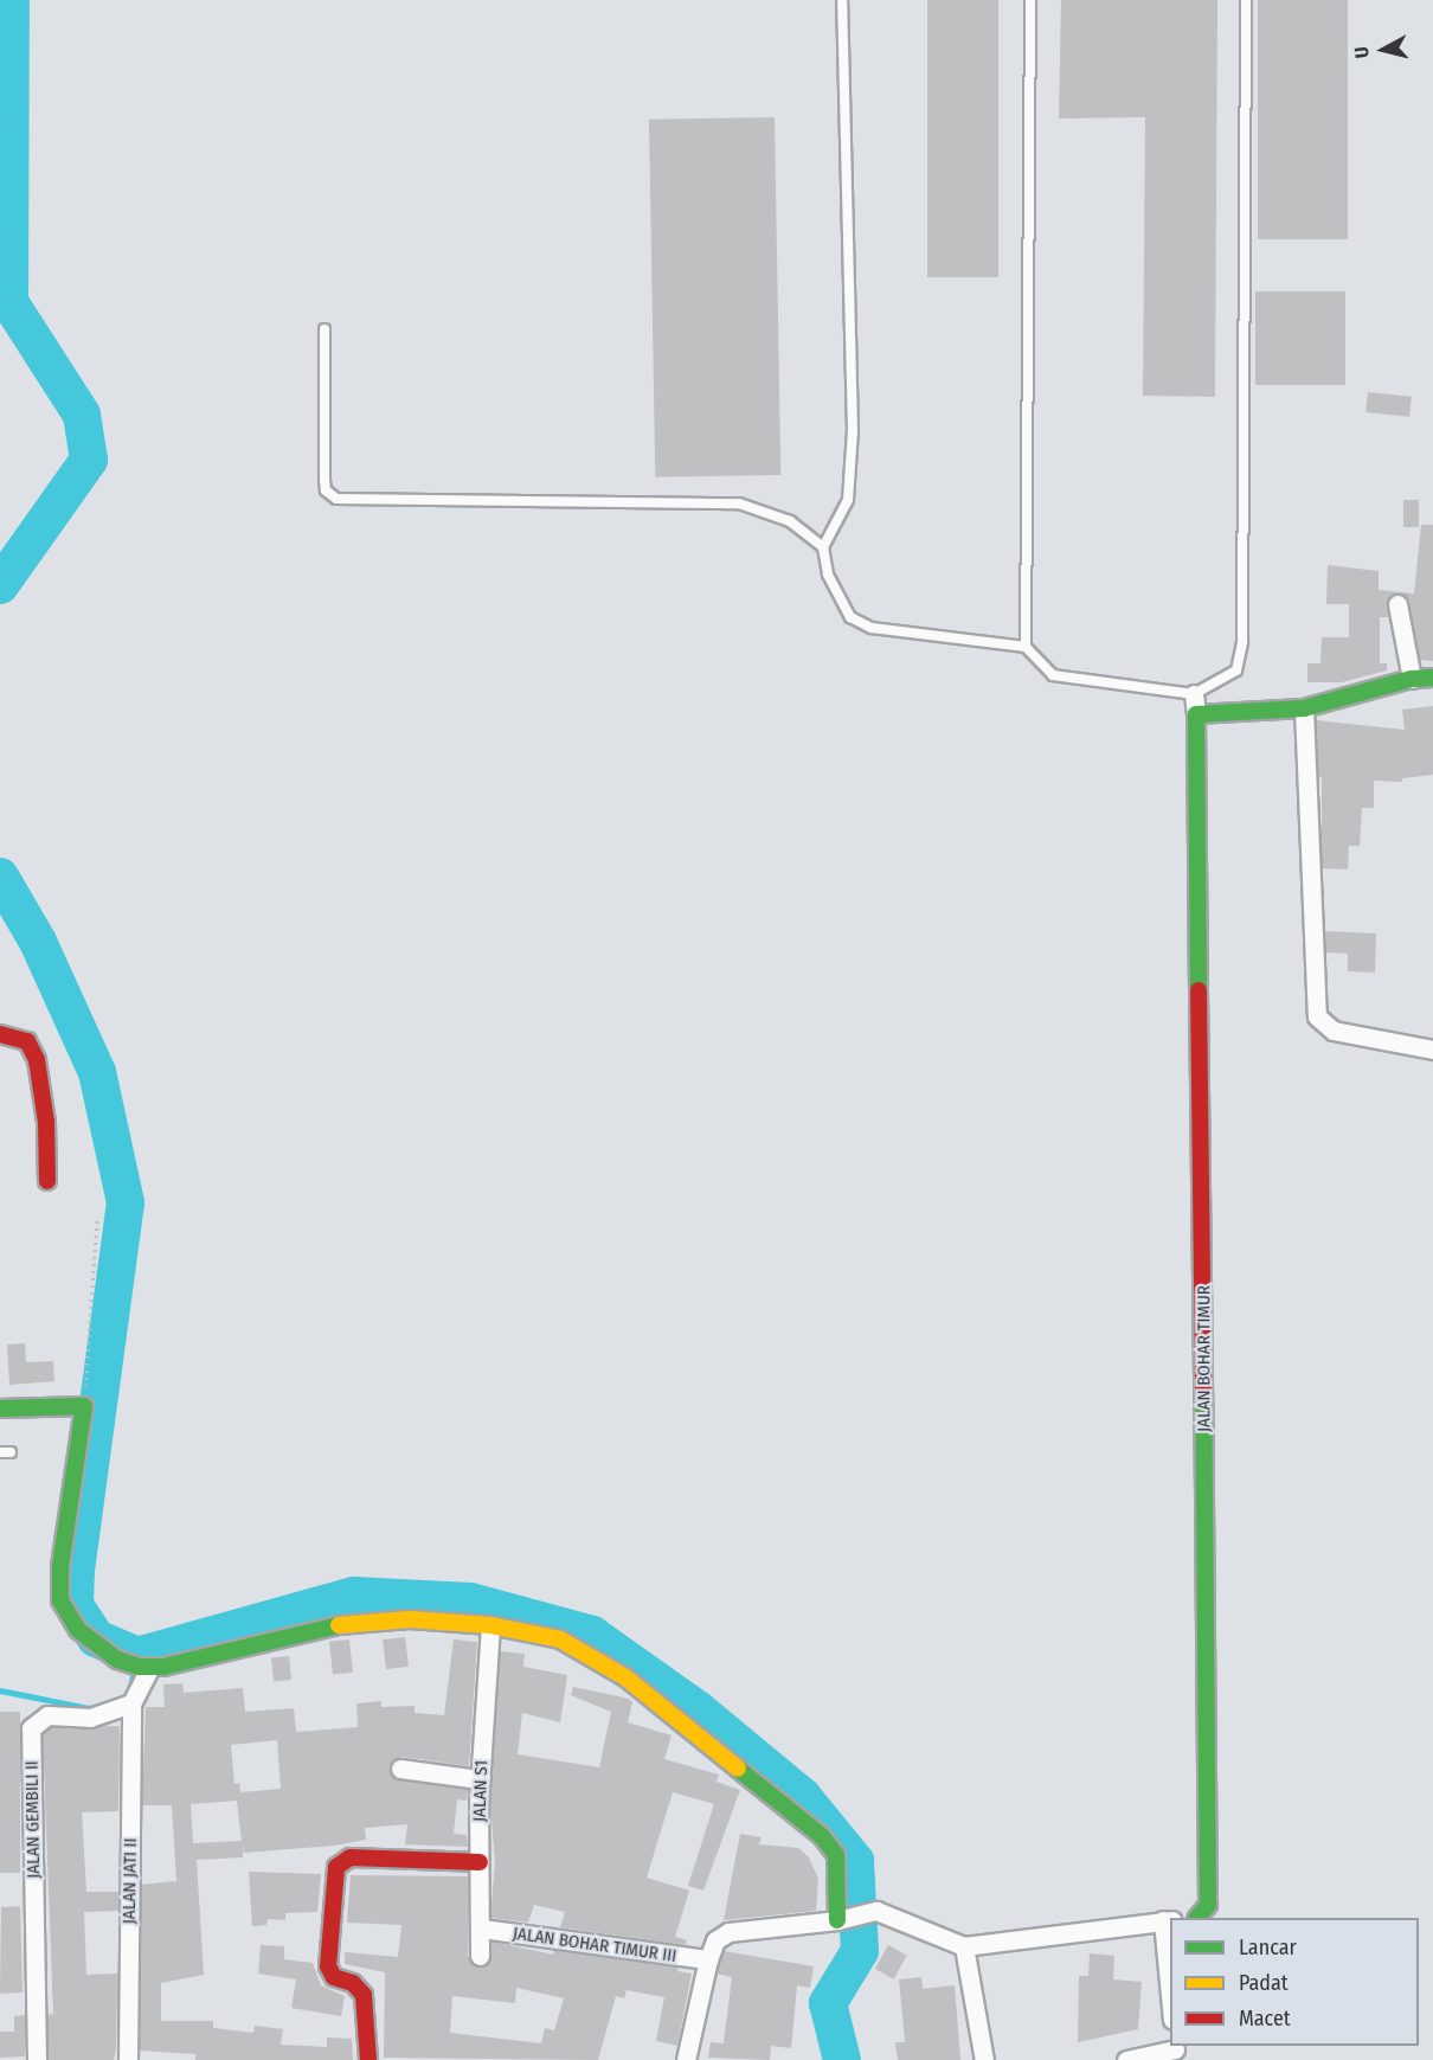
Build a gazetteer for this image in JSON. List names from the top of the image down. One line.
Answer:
{"streets":{"street":["JALAN BOHAR TIMUR","JALAN S1","JALAN GEMBILI II","JALAN JATI II","JALAN BOHAR TIMUR III"]},"crossings":[["JALAN S1","JALAN BOHAR TIMUR III"],["JALAN GEMBILI II","JALAN JATI II"]],"legend":["Lancar","Padat","Macet"],"north":"left"}
